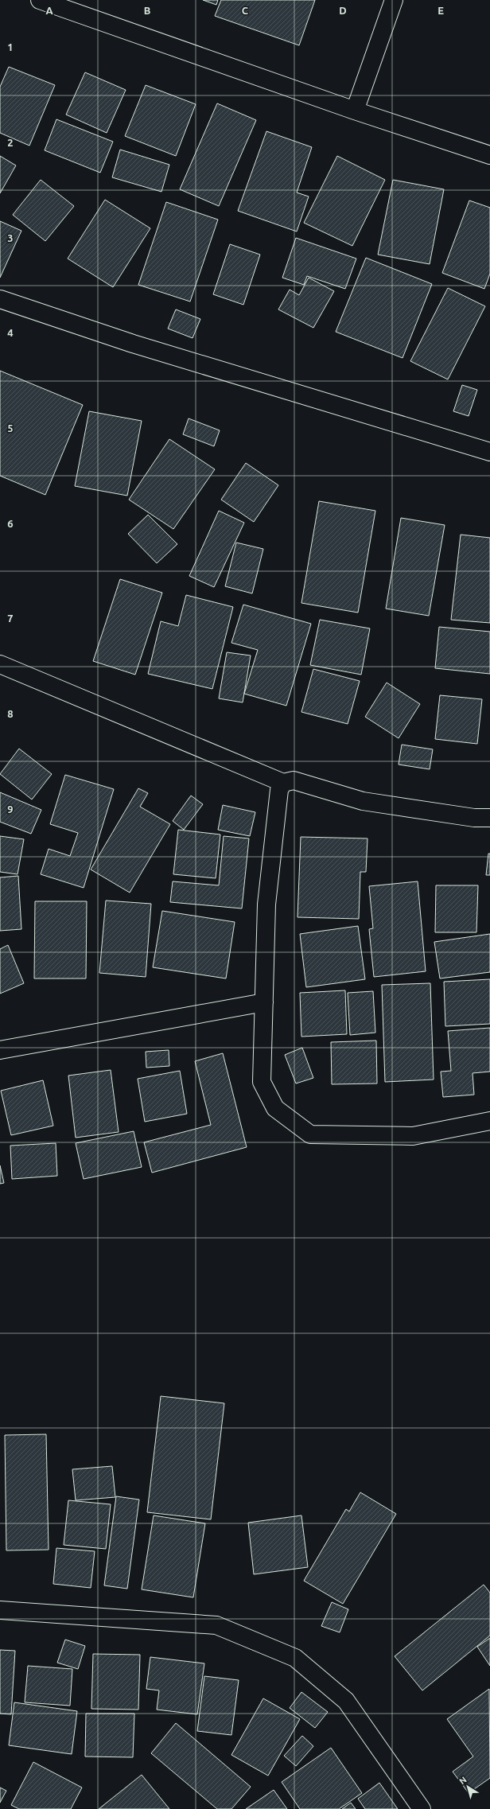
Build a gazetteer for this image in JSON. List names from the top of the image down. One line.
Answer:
{"north":"top left","grid":{"columns":["A","B","C","D","E"],"rows":["1","2","3","4","5","6","7","8","9"]}}
